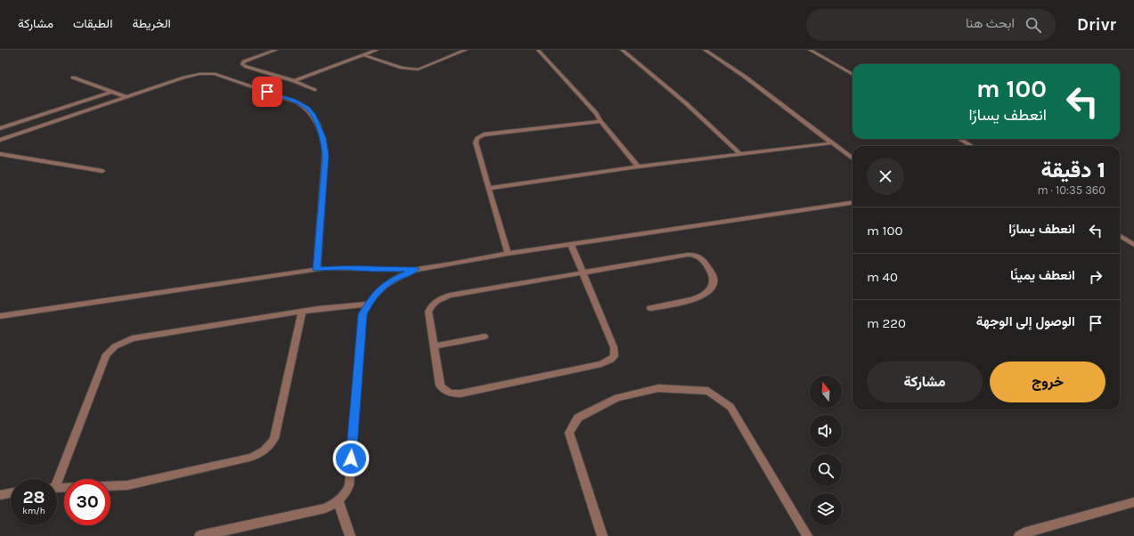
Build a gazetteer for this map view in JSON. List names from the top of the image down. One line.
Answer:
{"north":"top","page":{"header":"Drivr","search":"ابحث هنا","nav":["الخريطة","الطبقات","مشاركة"],"turn":["100 m","انعطف يسارًا"],"heading":["1 دقيقة","360 m · 10:35"],"list":[{"name":"انعطف يسارًا","value":"100 m"},{"name":"انعطف يمينًا","value":"40 m"},{"name":"الوصول إلى الوجهة","value":"220 m"}],"buttons":["خروج","مشاركة"],"speed":"28 km/h","limit":"30"}}
